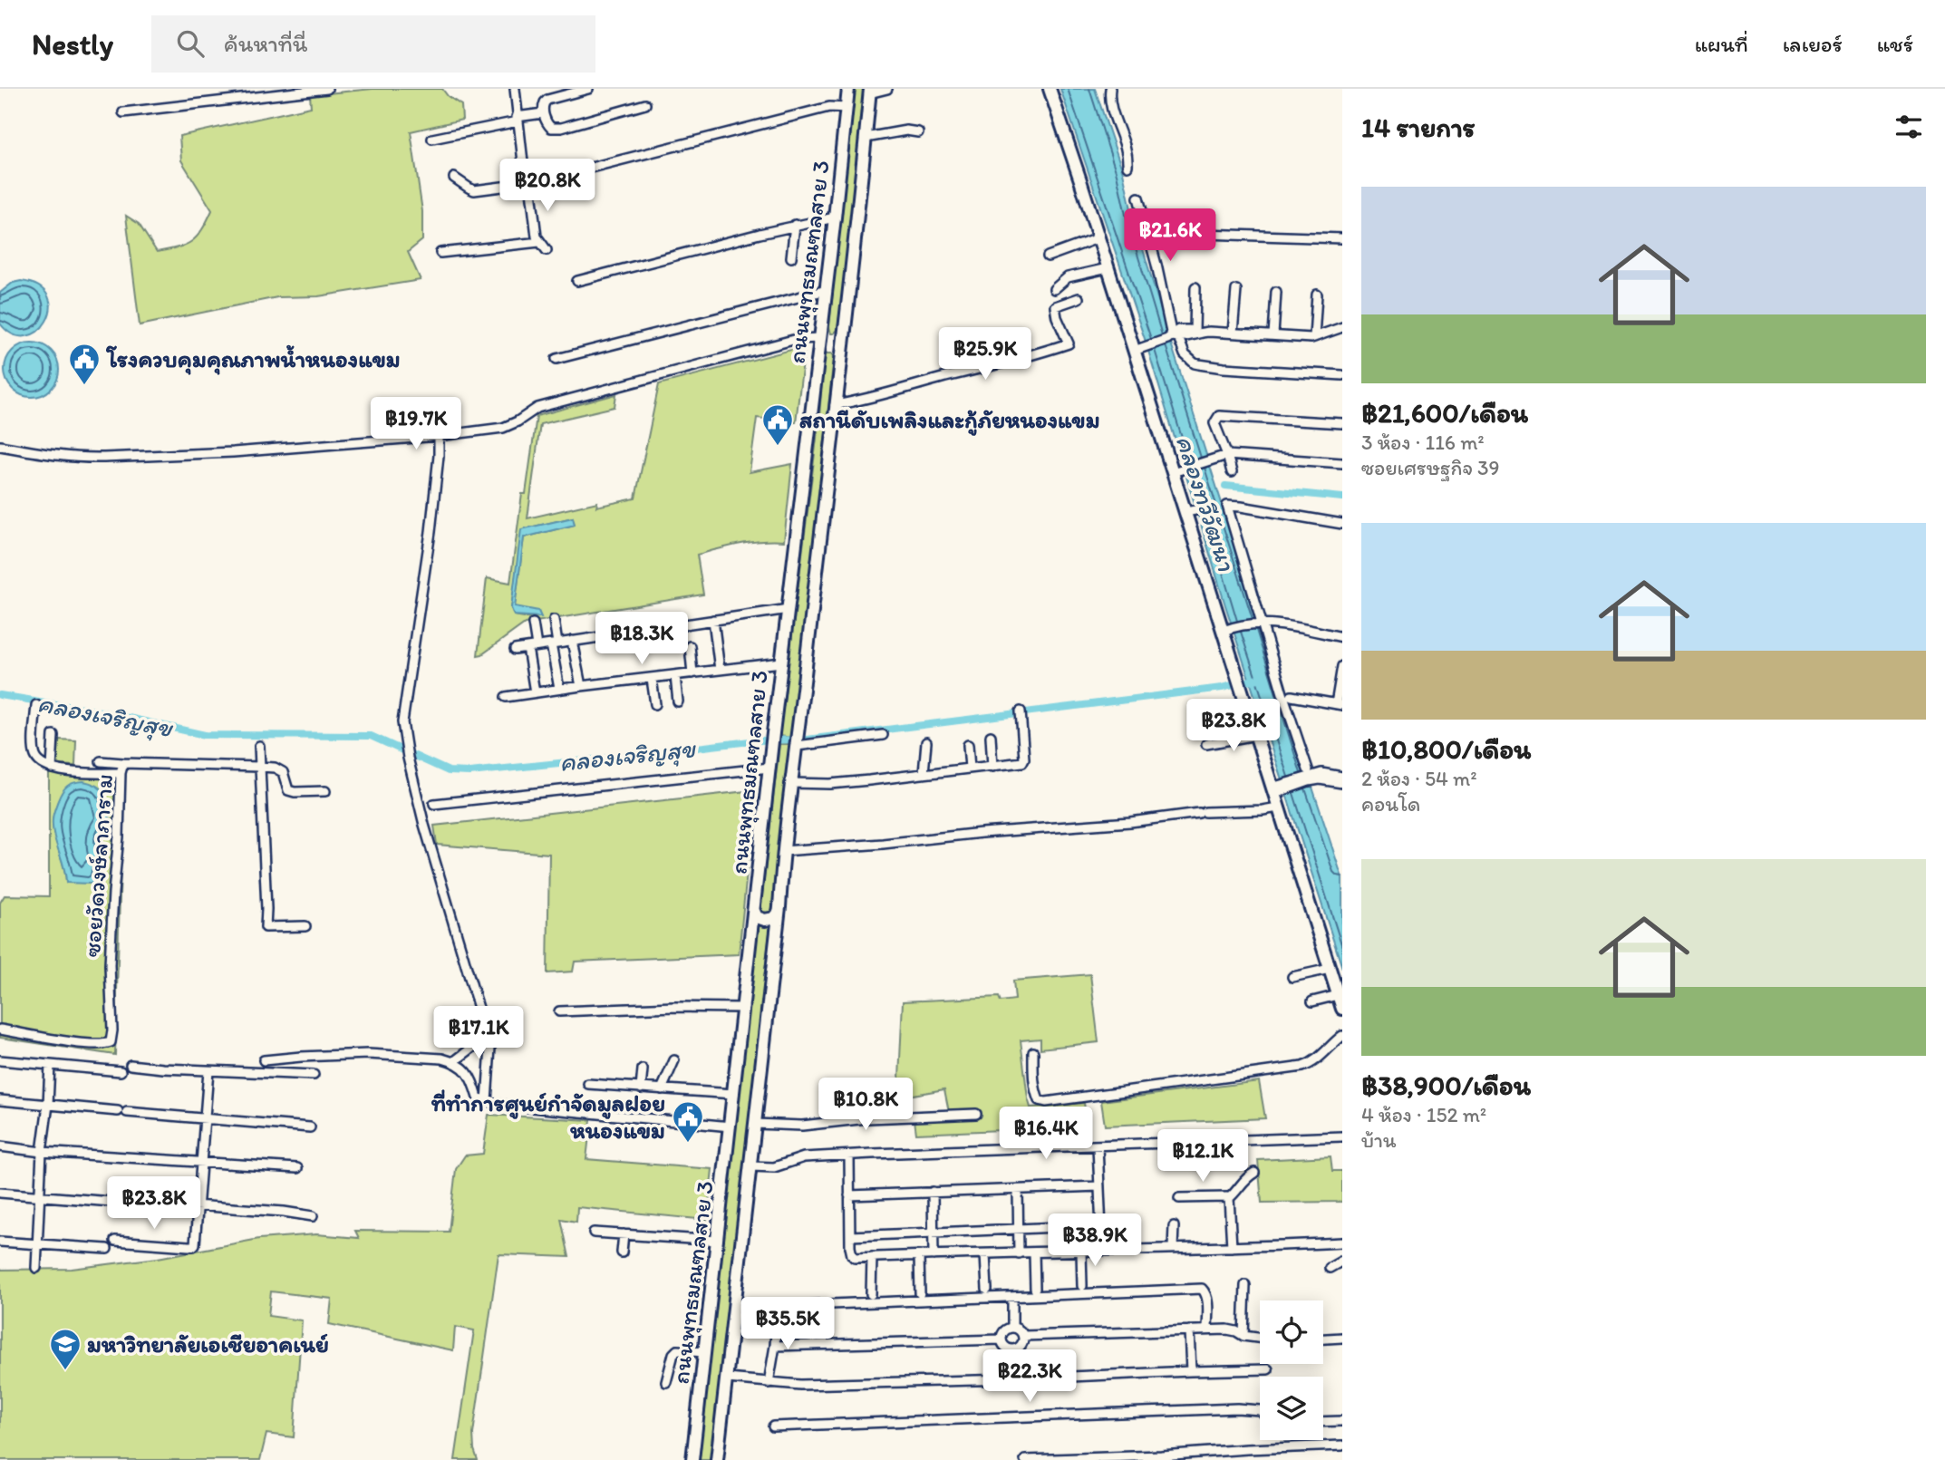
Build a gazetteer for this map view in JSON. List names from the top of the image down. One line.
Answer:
{"streets":{"main road":["ถนนพุทธมณฑลสาย 3"],"street":["ซอยวัดวงษ์ลาภาราม"]},"water":["คลองทวีวัฒนา","คลองเจริญสุข"],"places":{"public building":["โรงควบคุมคุณภาพน้ำหนองแขม","สถานีดับเพลิงและกู้ภัยหนองแขม","ที่ทำการศูนย์กำจัดมูลฝอย หนองแขม"],"school or university":["มหาวิทยาลัยเอเชียอาคเนย์"]},"page":{"header":"Nestly","search":"ค้นหาที่นี่","nav":["แผนที่","เลเยอร์","แชร์"],"heading":"14 รายการ","price":["฿20.8K","฿21.6K","฿25.9K","฿19.7K","฿18.3K","฿23.8K","฿17.1K","฿10.8K","฿16.4K","฿12.1K","฿23.8K","฿38.9K","฿35.5K","฿22.3K"],"list":[{"name":"฿21,600/เดือน","note":"3 ห้อง · 116 m² · ซอยเศรษฐกิจ 39"},{"name":"฿10,800/เดือน","note":"2 ห้อง · 54 m² · คอนโด"},{"name":"฿38,900/เดือน","note":"4 ห้อง · 152 m² · บ้าน"}]}}
